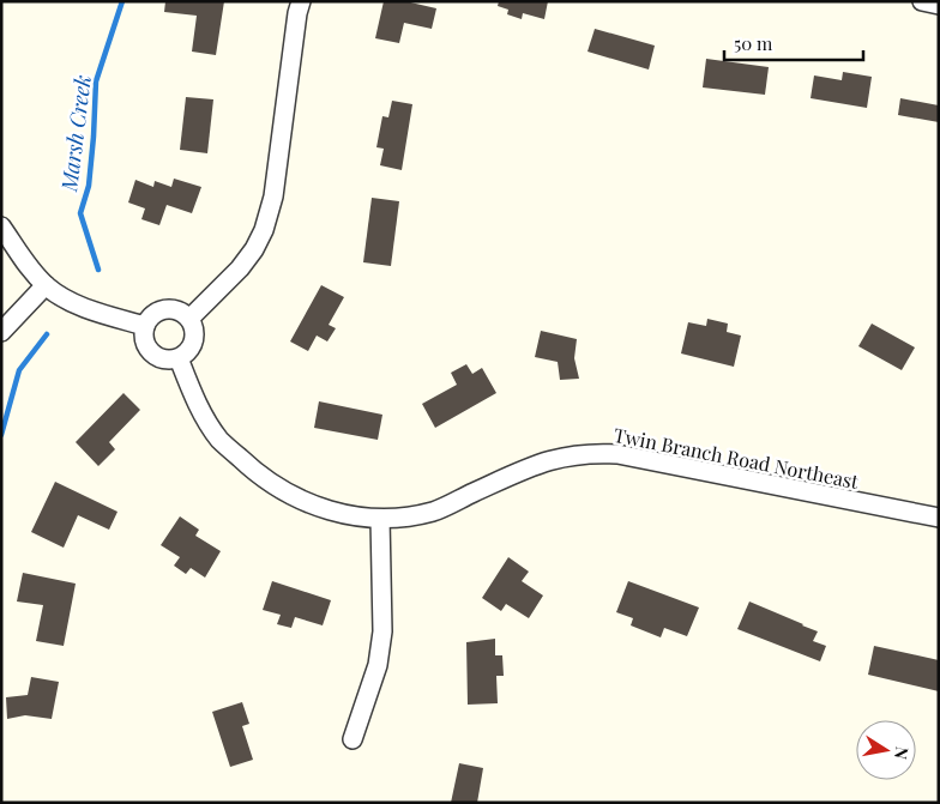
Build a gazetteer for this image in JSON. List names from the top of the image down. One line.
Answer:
{"streets":{"street":["Twin Branch Road Northeast"]},"water":["Marsh Creek"],"scale_bar":"50 m","north":"right"}
